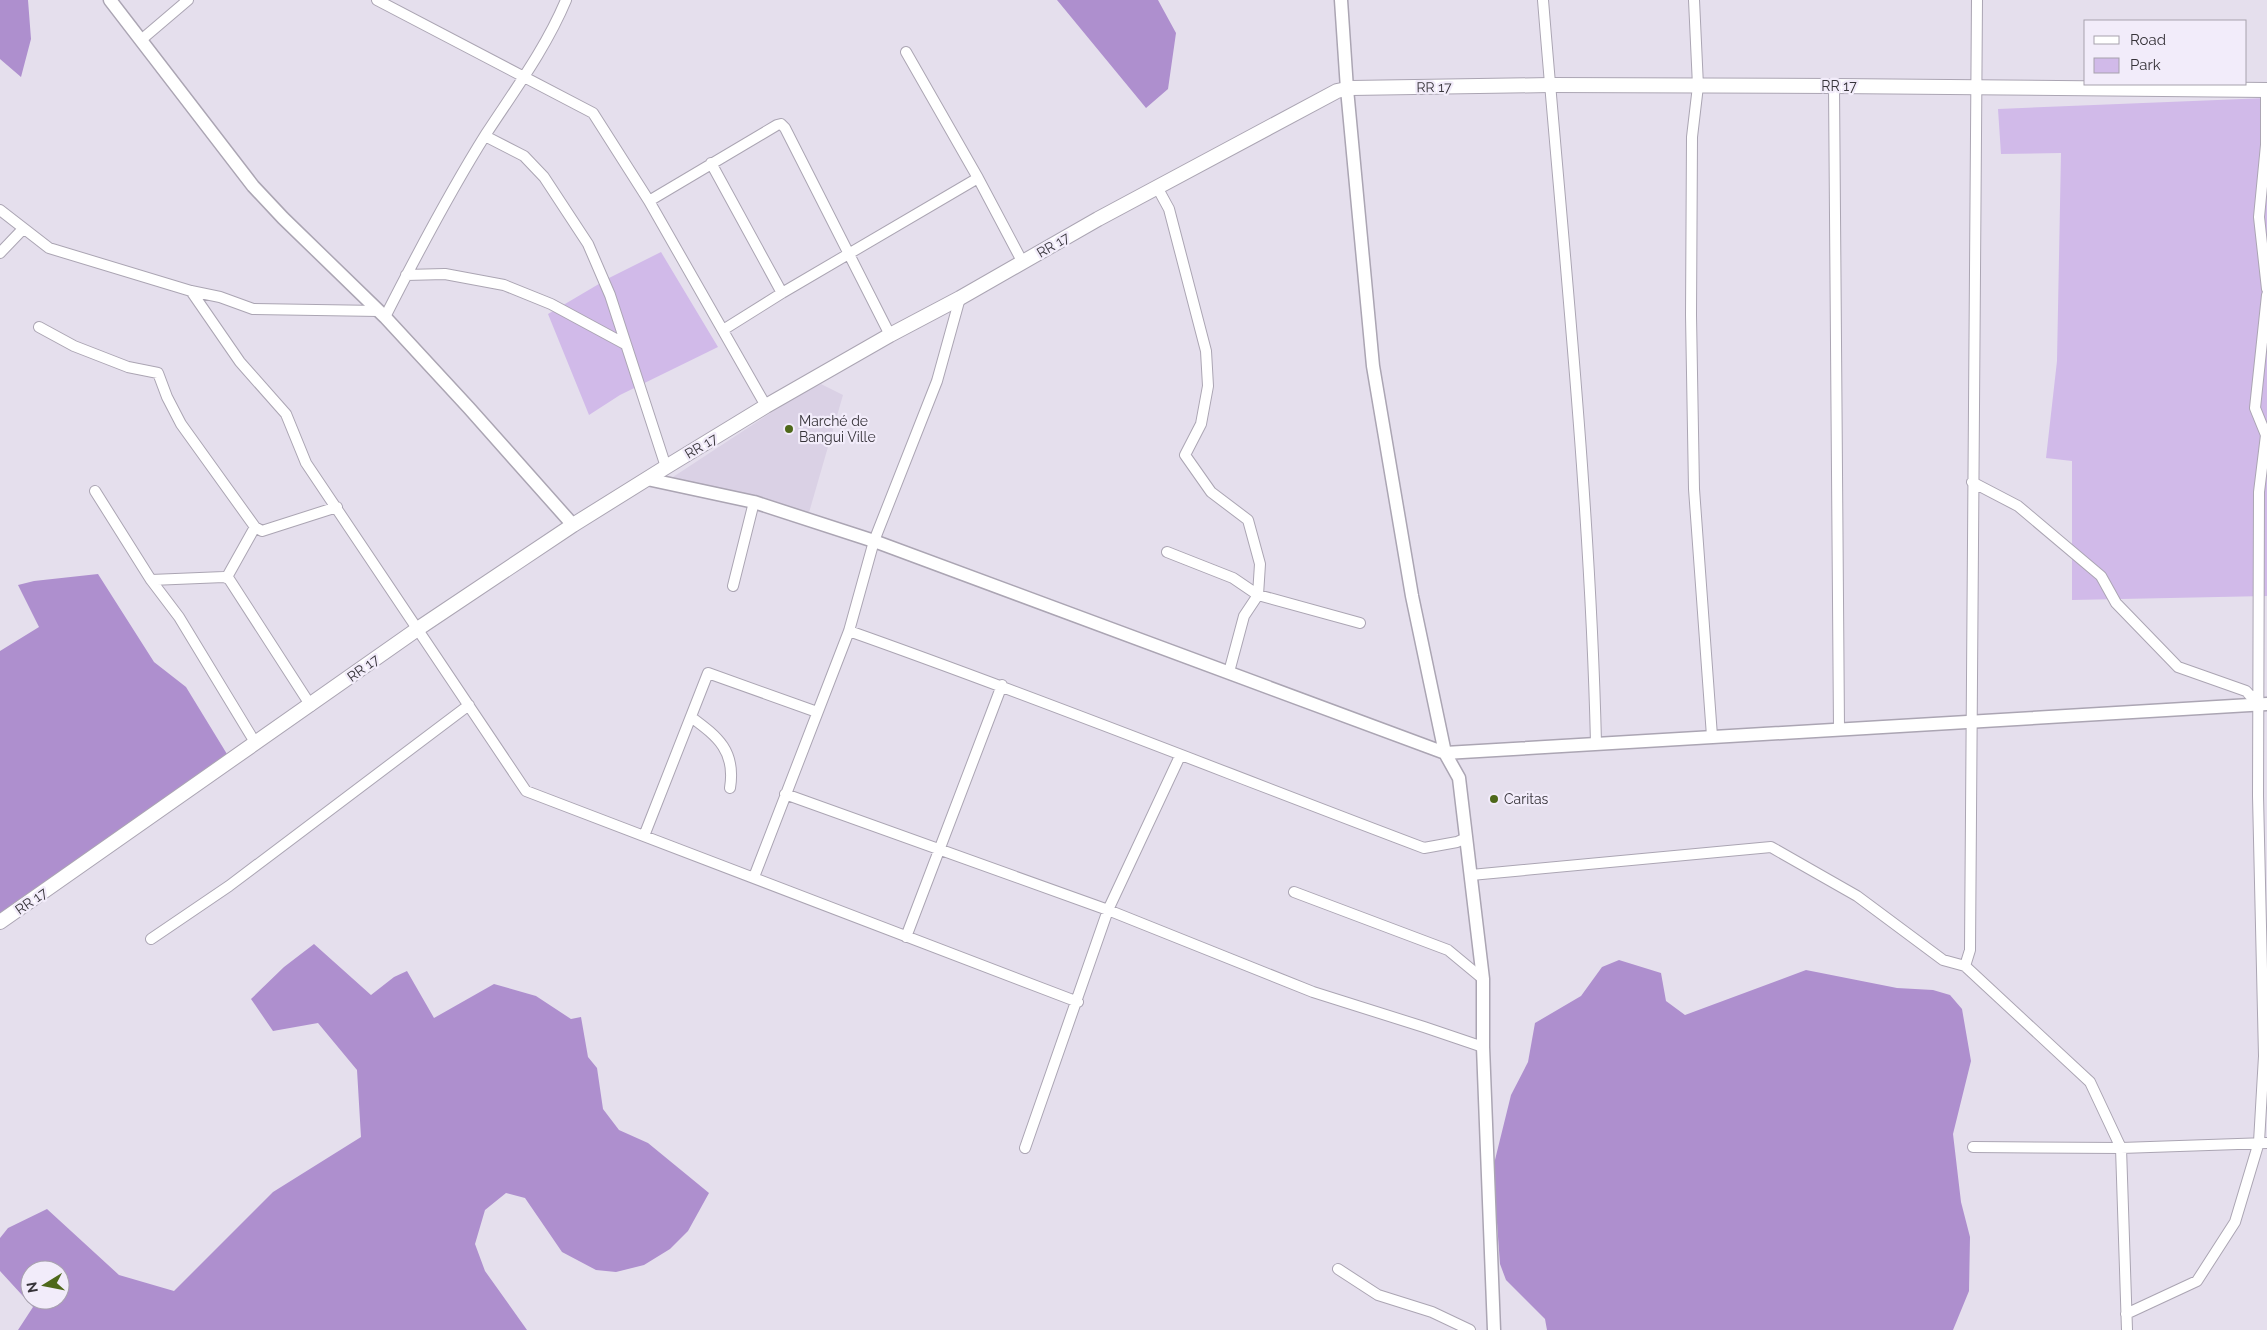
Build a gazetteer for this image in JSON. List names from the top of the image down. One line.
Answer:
{"streets":{"main road":["RR 17"]},"places":["Marché de Bangui Ville","Caritas"],"legend":["Road","Park"],"north":"left"}
